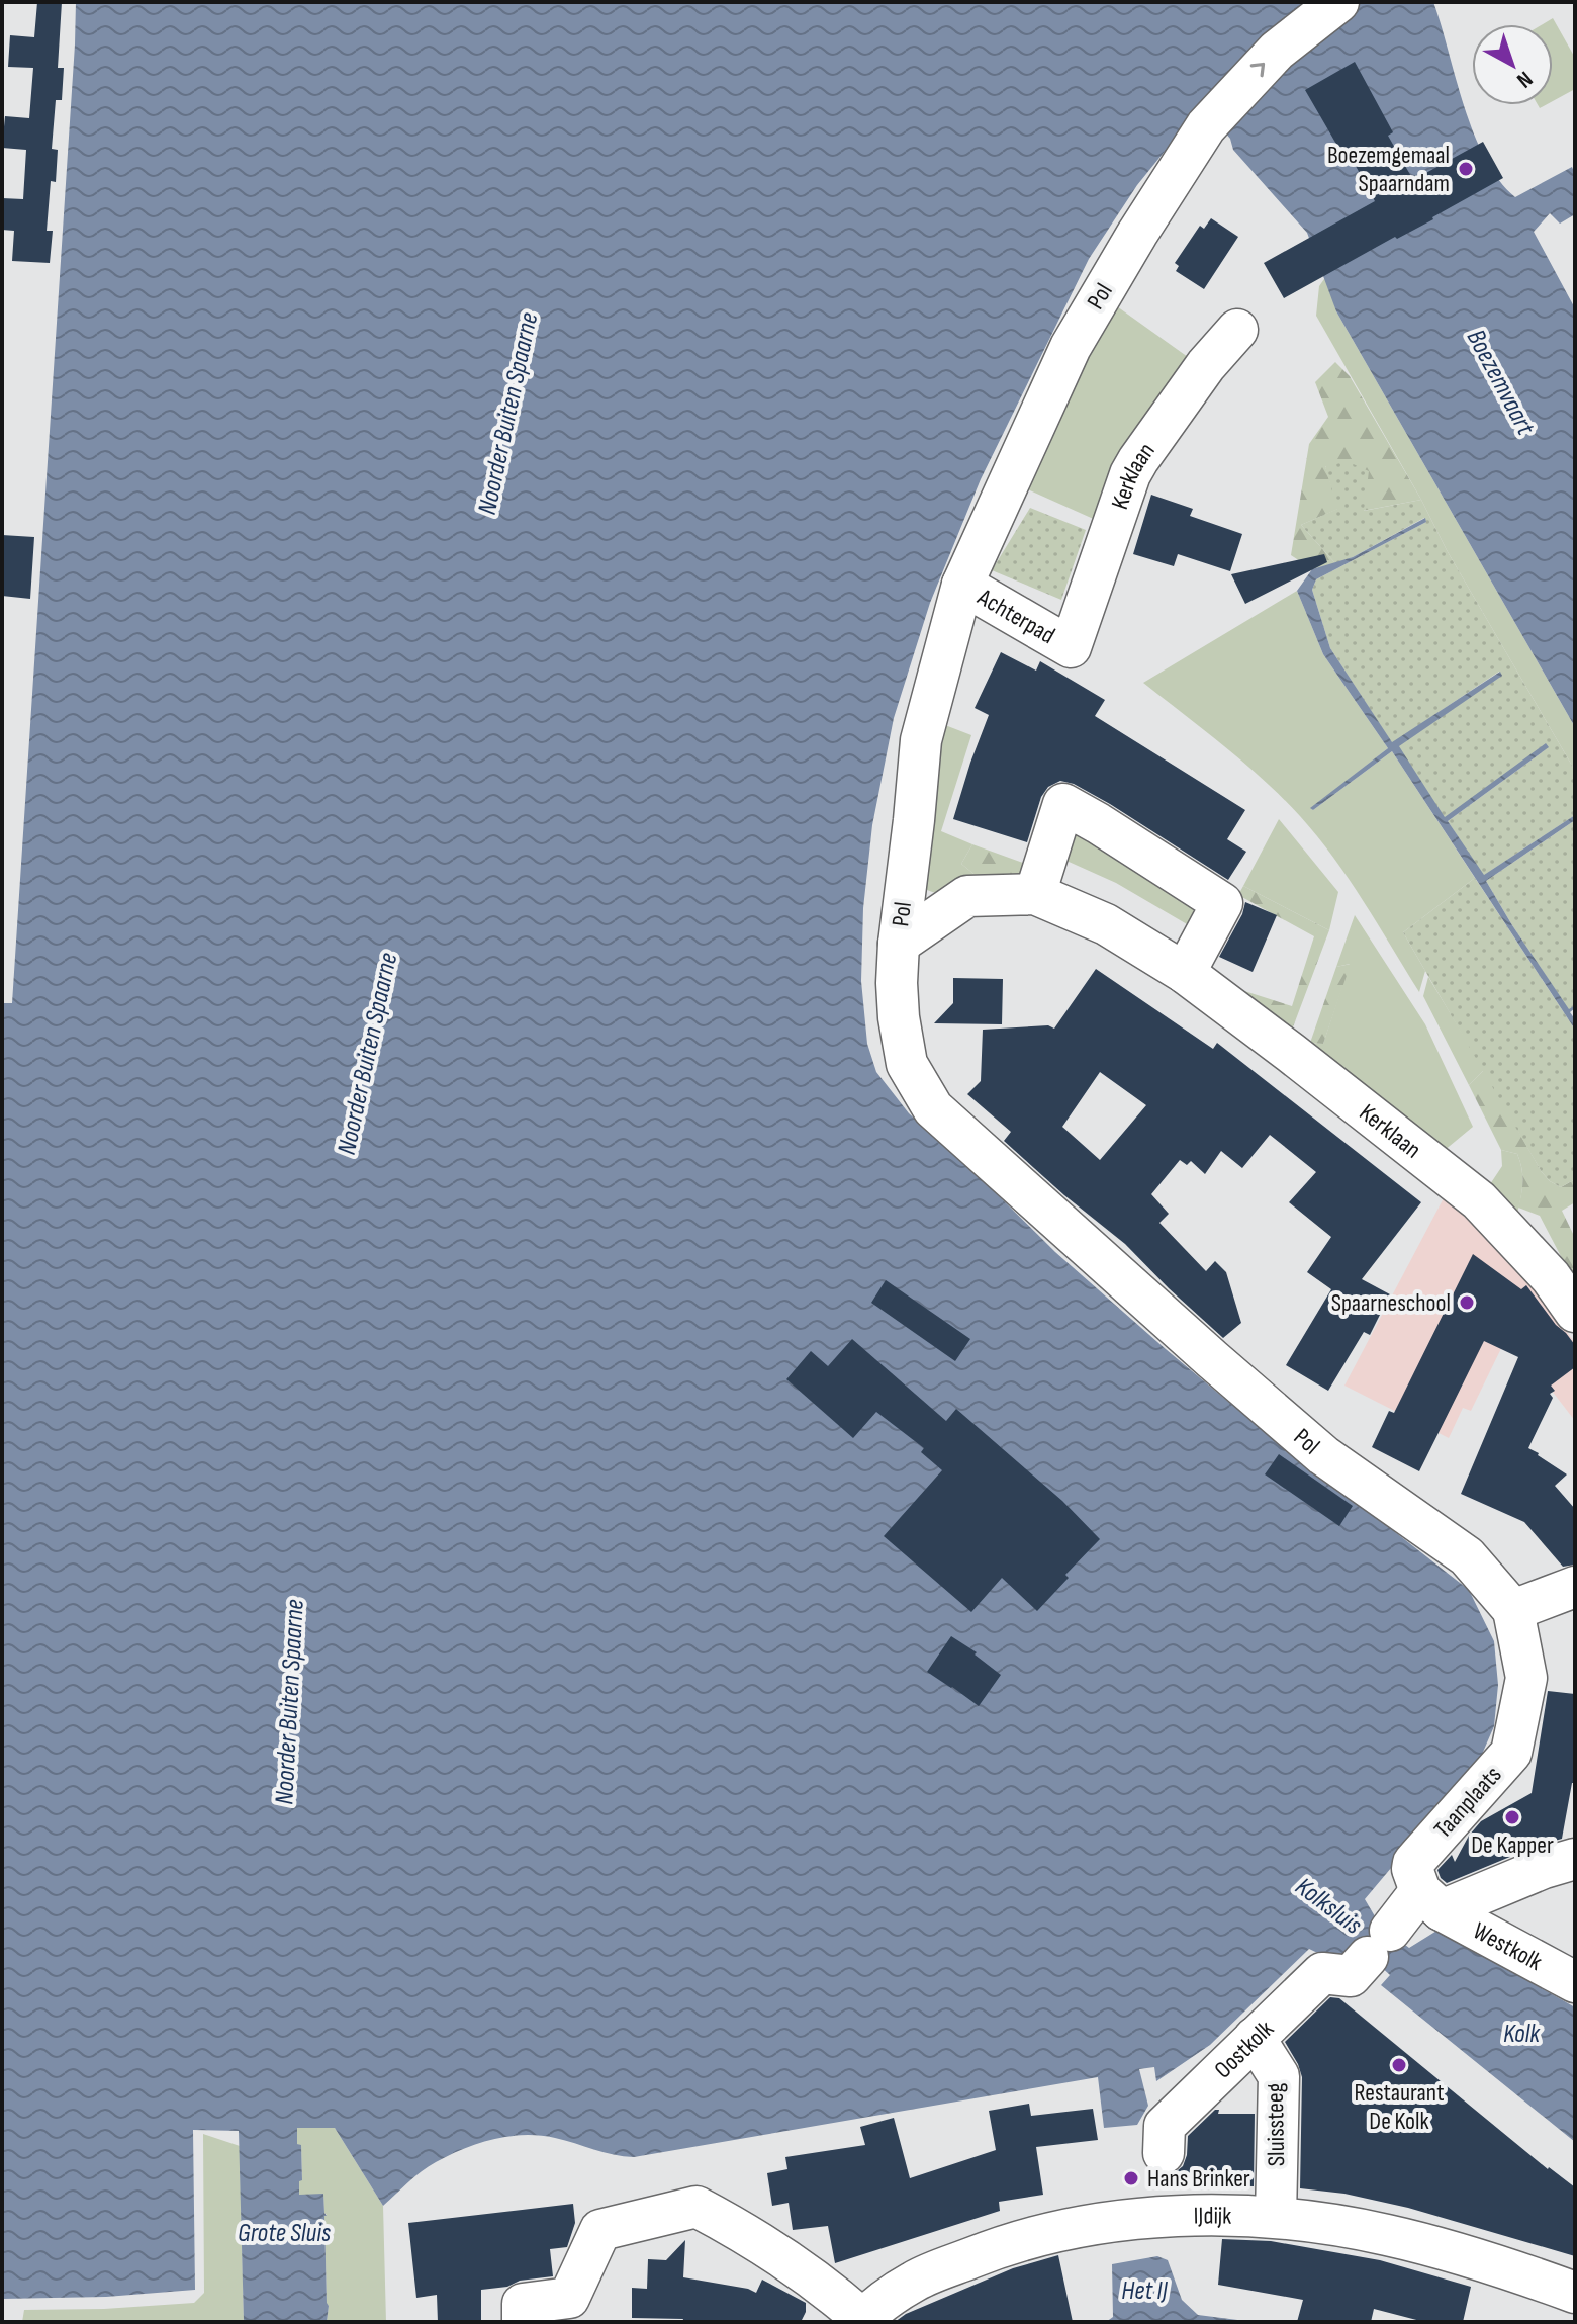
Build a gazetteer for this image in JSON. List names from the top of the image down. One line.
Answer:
{"streets":{"street":["Pol","Kerklaan","Achterpad","Taanplaats","Westkolk","Oostkolk","Sluissteeg","IJdijk"]},"crossings":[["Pol","Kerklaan"],["Pol","Achterpad"],["Pol","Taanplaats"],["Kerklaan","Achterpad"],["Taanplaats","Westkolk"],["Taanplaats","Oostkolk"],["Westkolk","Oostkolk"],["Oostkolk","Sluissteeg"],["Sluissteeg","IJdijk"]],"water":["Boezemvaart","Noorder Buiten Spaarne","Kolksluis","Kolk","Grote Sluis","Het IJ"],"places":["Boezemgemaal Spaarndam","Spaarneschool","De Kapper","Restaurant De Kolk","Hans Brinker"],"north":"bottom right"}
